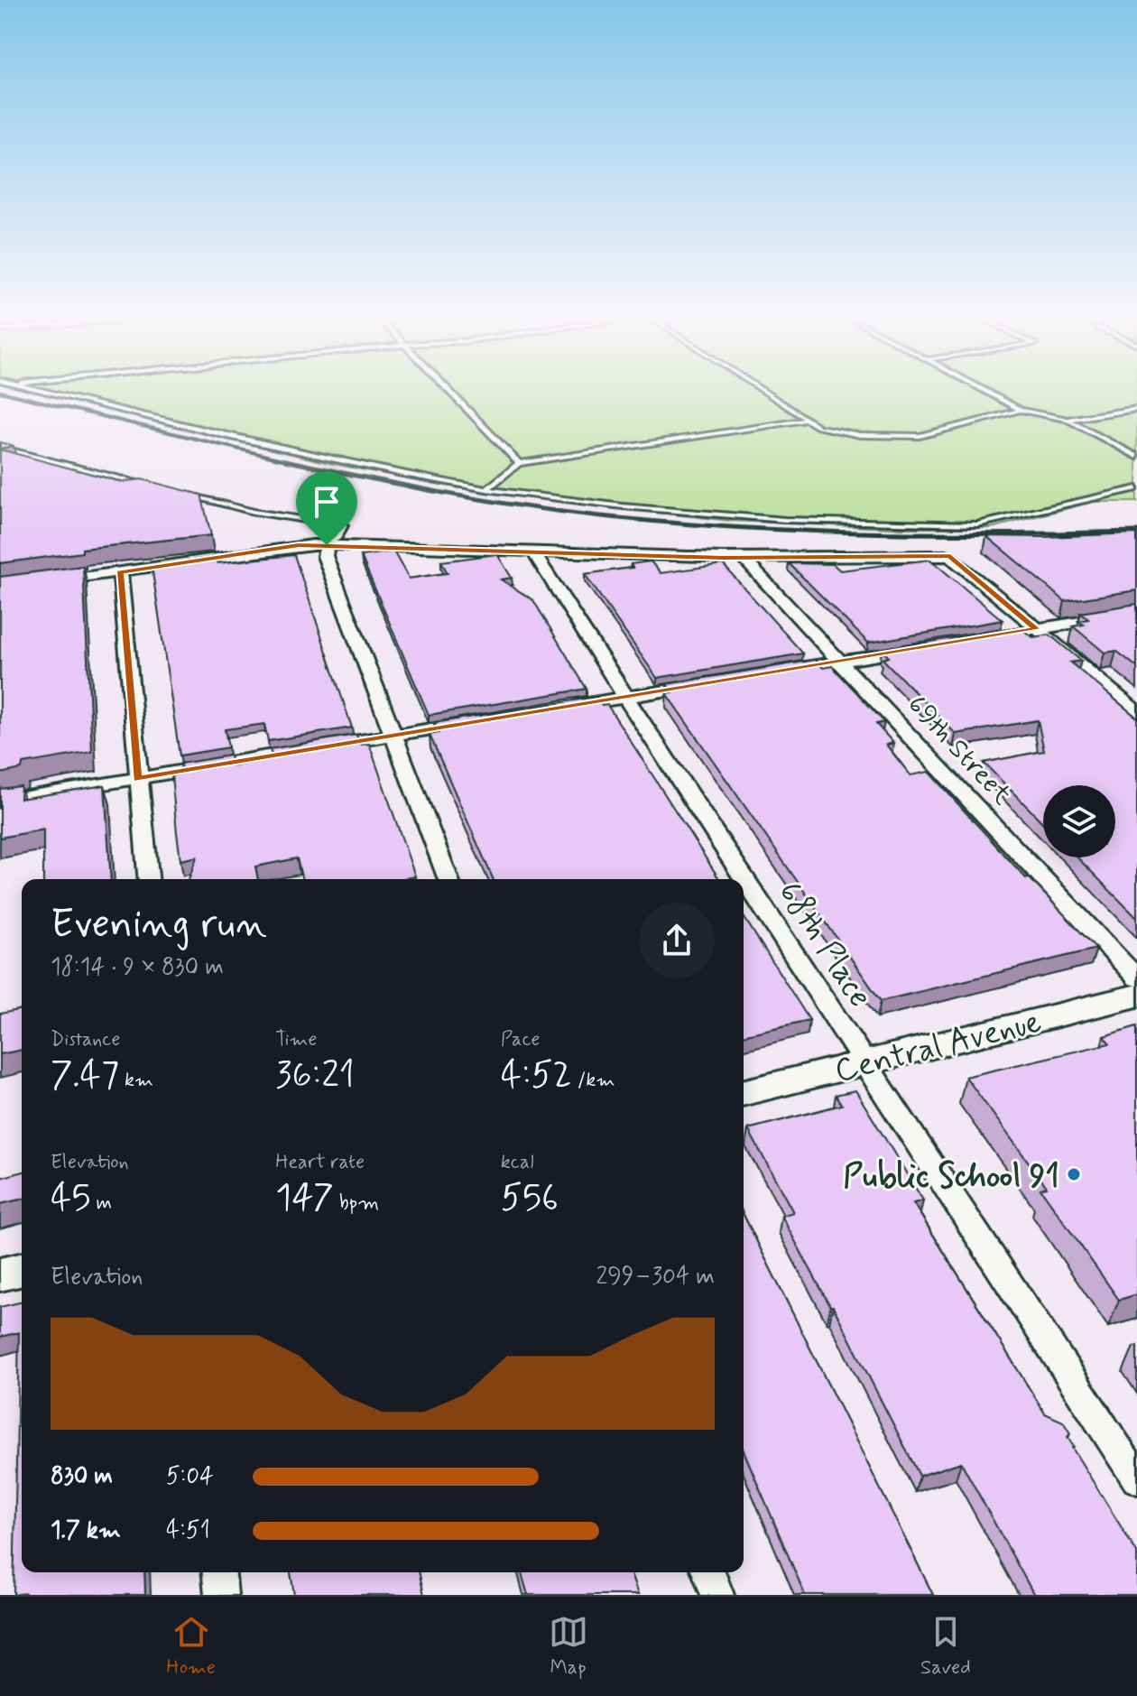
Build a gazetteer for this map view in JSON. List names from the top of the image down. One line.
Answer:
{"streets":{"main road":["Central Avenue"],"street":["69th Street","68th Place"]},"crossings":[["68th Place","Central Avenue"]],"places":["Public School 91"],"page":{"heading":["Evening run","18:14 · 9 × 830 m"],"stats":[["Distance","7.47 km"],["Time","36:21"],["Pace","4:52 /km"],["Elevation","45 m"],["Heart rate","147 bpm"],["kcal","556"]],"chart":["Elevation","299–304 m"],"list":[{"name":"830 m","note":"5:04"},{"name":"1.7 km","note":"4:51"}],"tabs":["Home","Map","Saved"]}}
